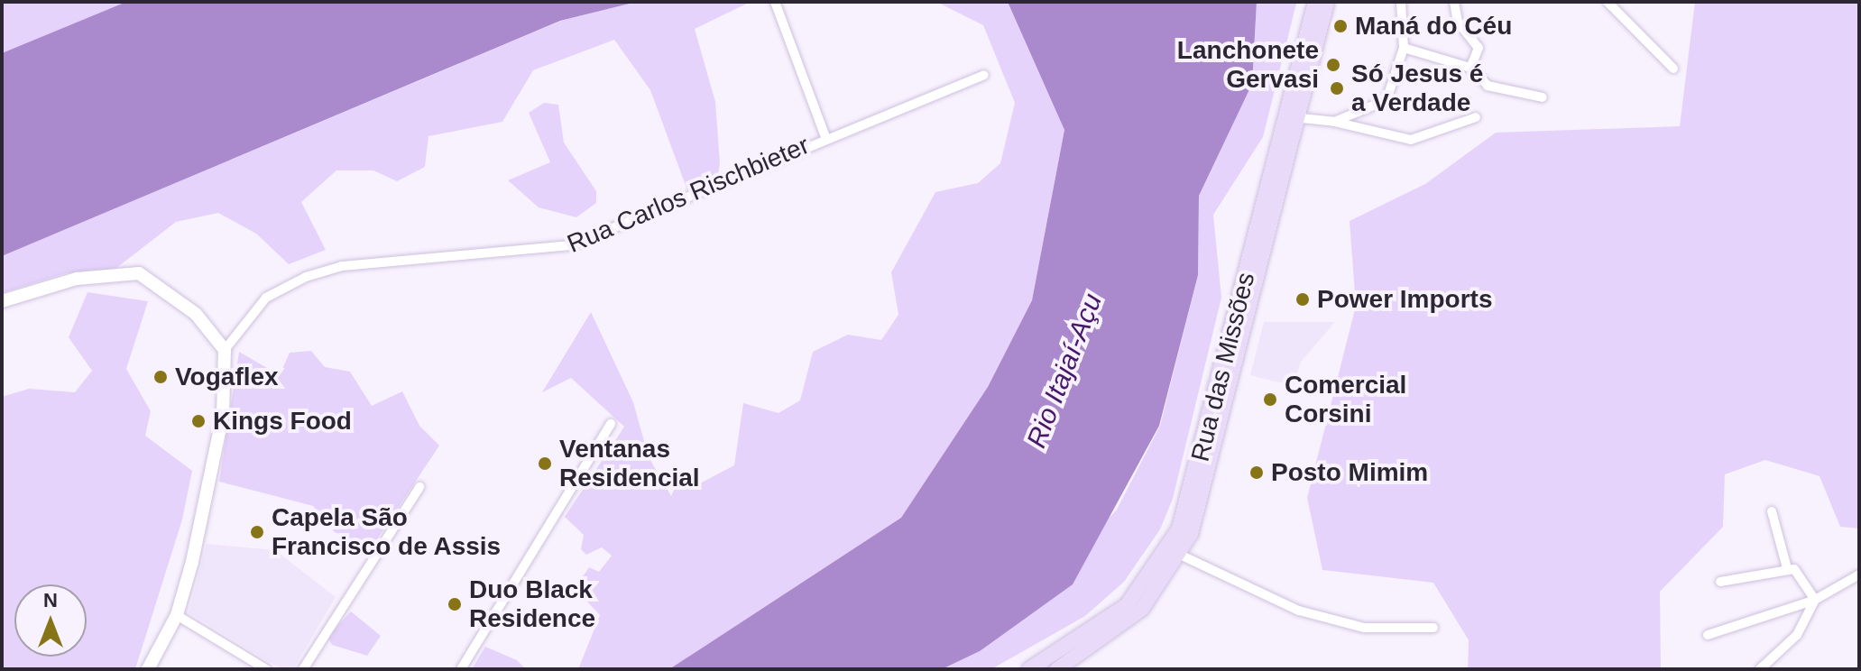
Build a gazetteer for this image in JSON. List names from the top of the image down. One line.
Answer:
{"streets":{"main road":["Rua das Missões"],"street":["Rua Carlos Rischbieter"]},"water":["Rio Itajaí-Açu"],"places":["Maná do Céu","Lanchonete Gervasi","Só Jesus é a Verdade","Power Imports","Vogaflex","Comercial Corsini","Kings Food","Ventanas Residencial","Posto Mimim","Capela São Francisco de Assis","Duo Black Residence"],"north":"top"}
